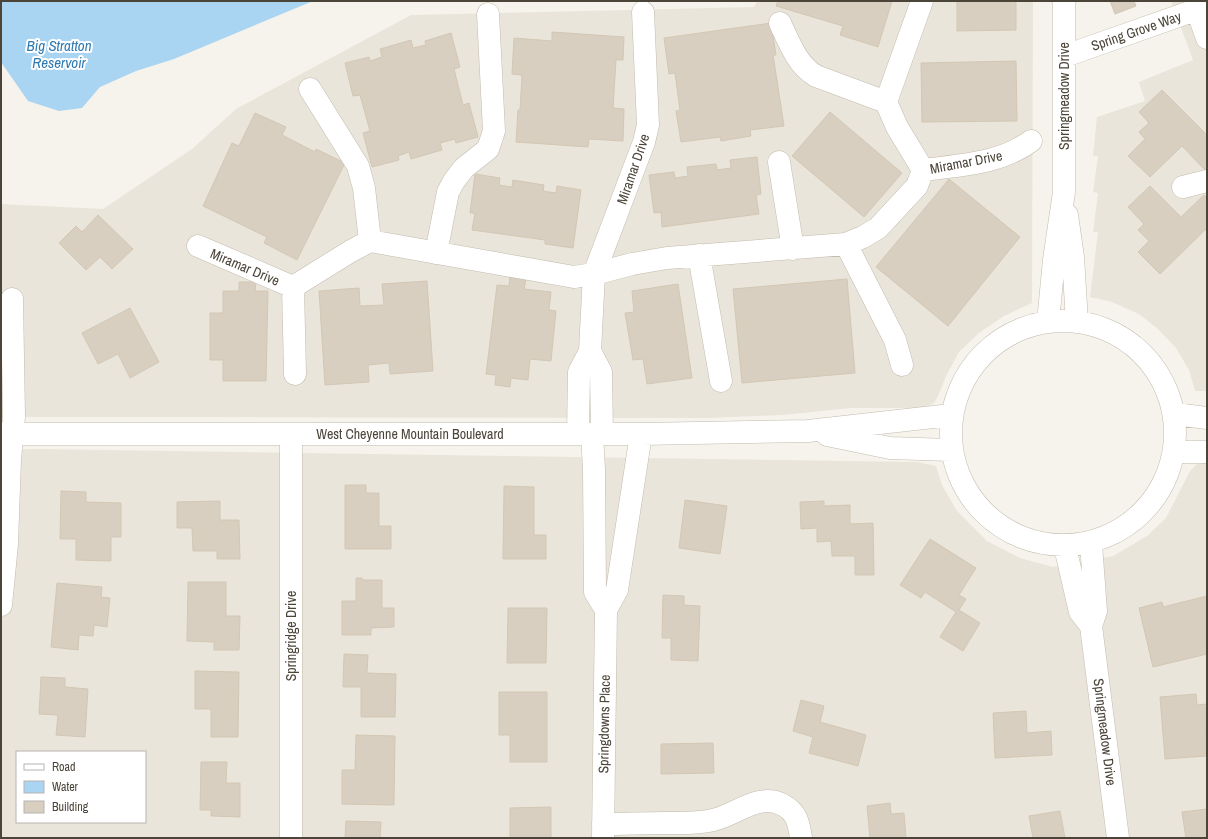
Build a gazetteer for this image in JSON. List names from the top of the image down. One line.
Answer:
{"streets":{"street":["Spring Grove Way","Springmeadow Drive","Miramar Drive","West Cheyenne Mountain Boulevard","Springridge Drive","Springdowns Place"]},"crossings":[["Spring Grove Way","Springmeadow Drive"],["Miramar Drive","West Cheyenne Mountain Boulevard"],["West Cheyenne Mountain Boulevard","Springridge Drive"],["West Cheyenne Mountain Boulevard","Springdowns Place"]],"water":["Big Stratton Reservoir"],"legend":["Road","Water","Building"]}
